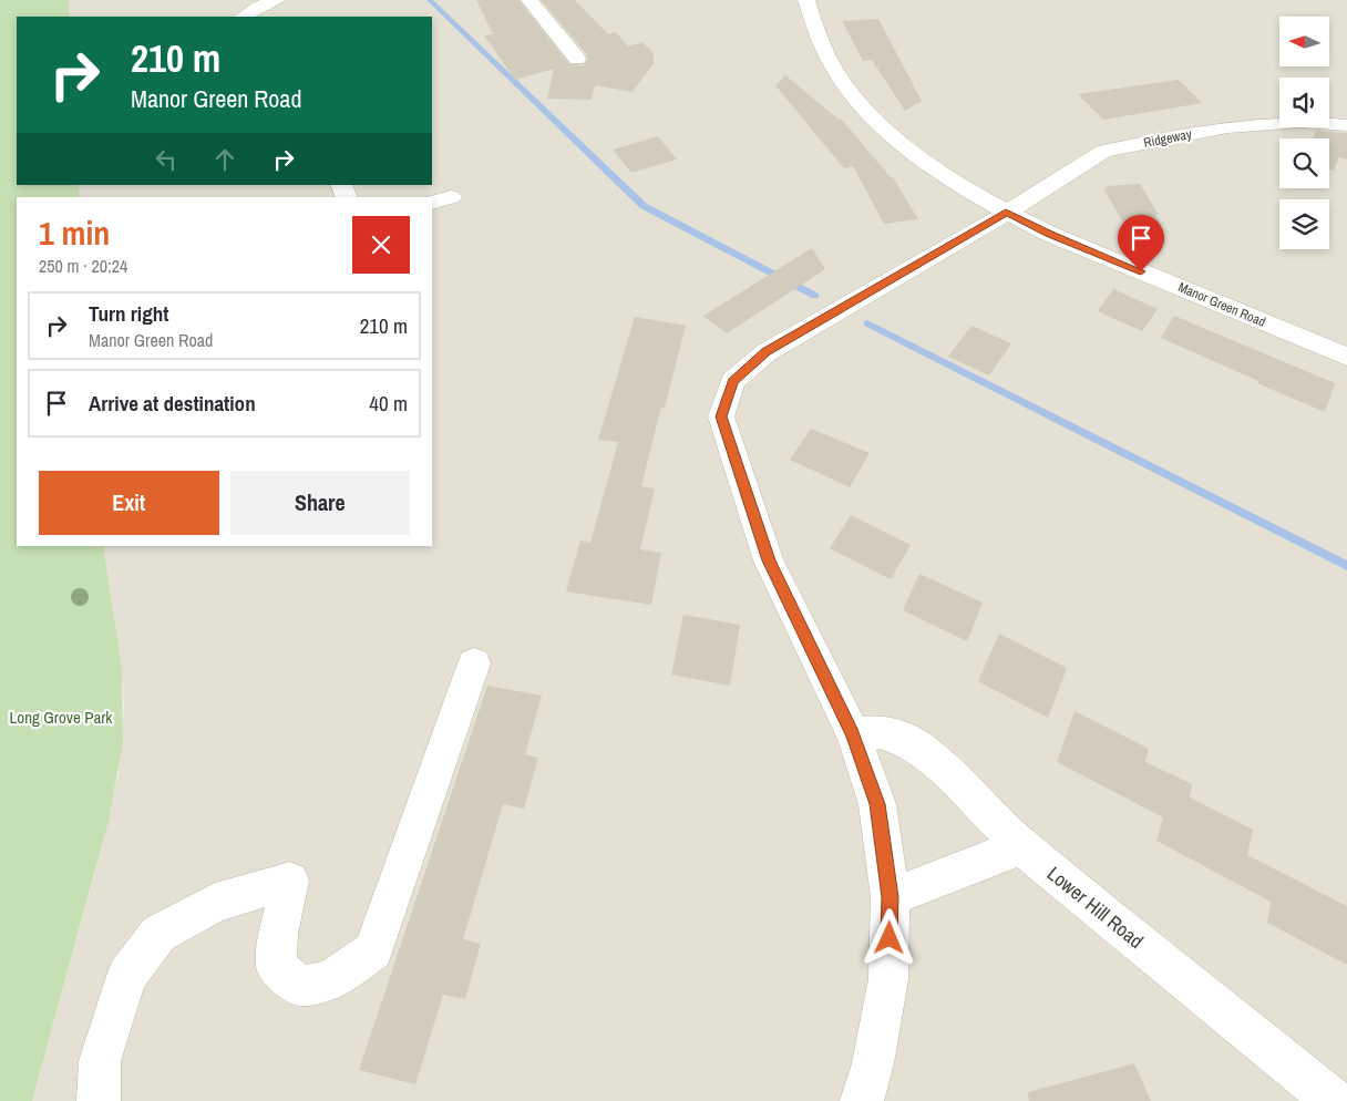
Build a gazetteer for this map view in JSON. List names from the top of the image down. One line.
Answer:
{"streets":{"street":["Ridgeway","Manor Green Road","Lower Hill Road"]},"crossings":[["Ridgeway","Manor Green Road"],["Ridgeway","Lower Hill Road"]],"parks":["Long Grove Park"],"north":"left","page":{"turn":["210 m","Manor Green Road"],"heading":["1 min","250 m · 20:24"],"list":[{"name":"Turn right","note":"Manor Green Road","value":"210 m"},{"name":"Arrive at destination","value":"40 m"}],"buttons":["Exit","Share"]}}
